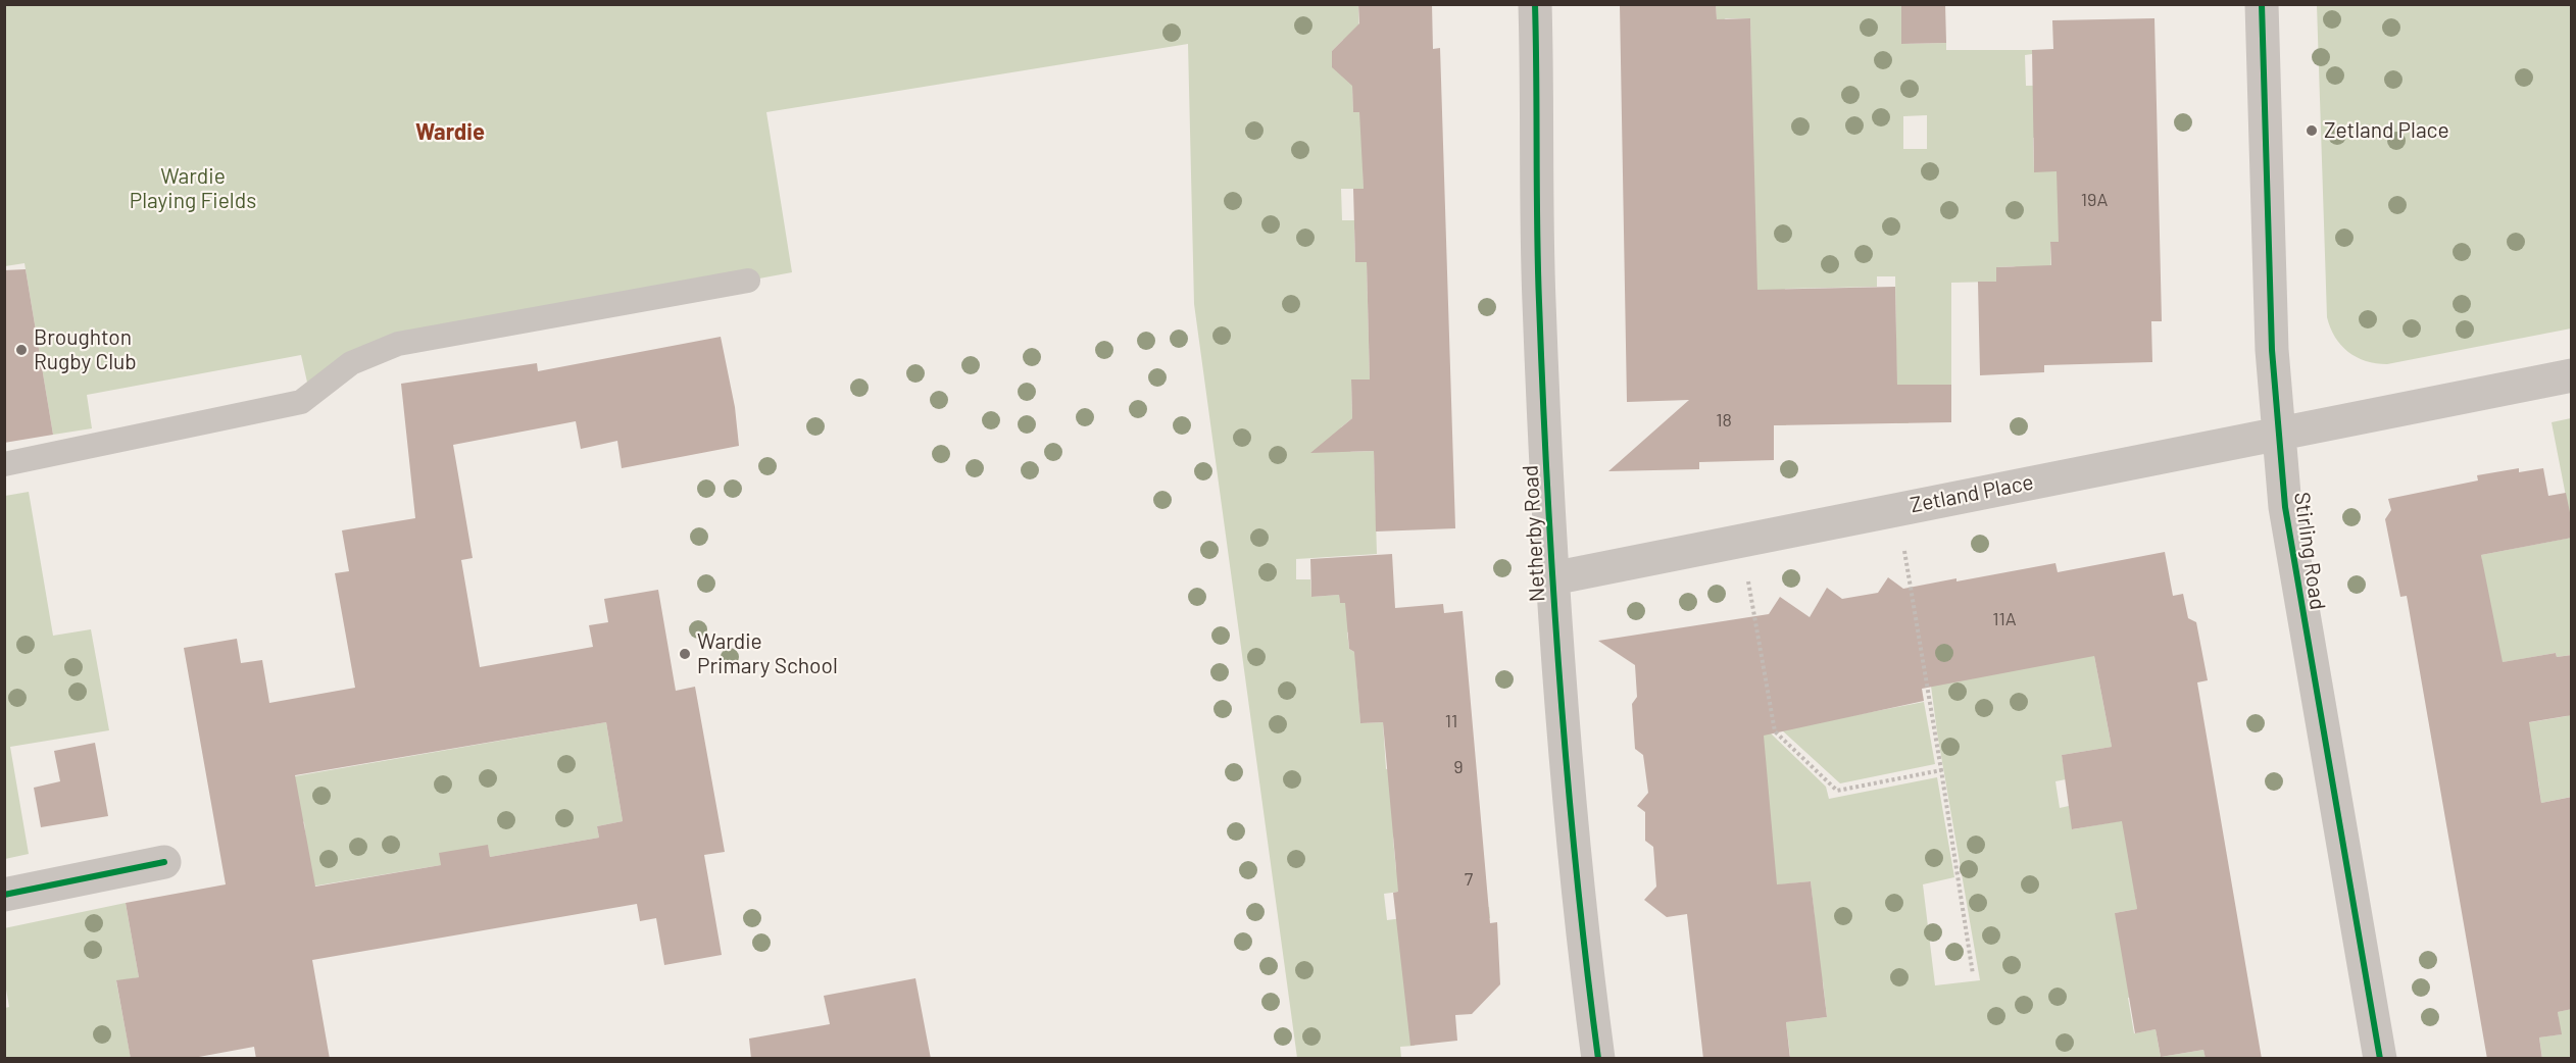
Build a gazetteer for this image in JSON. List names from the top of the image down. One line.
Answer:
{"streets":{"street":["Zetland Place","Netherby Road","Stirling Road"]},"crossings":[["Zetland Place","Netherby Road"],["Zetland Place","Stirling Road"]],"districts":["Wardie"],"parks":["Wardie Playing Fields"],"places":["Zetland Place","Broughton Rugby Club","Wardie Primary School"],"house_numbers":["19A","18","11A","11","9","7"]}
